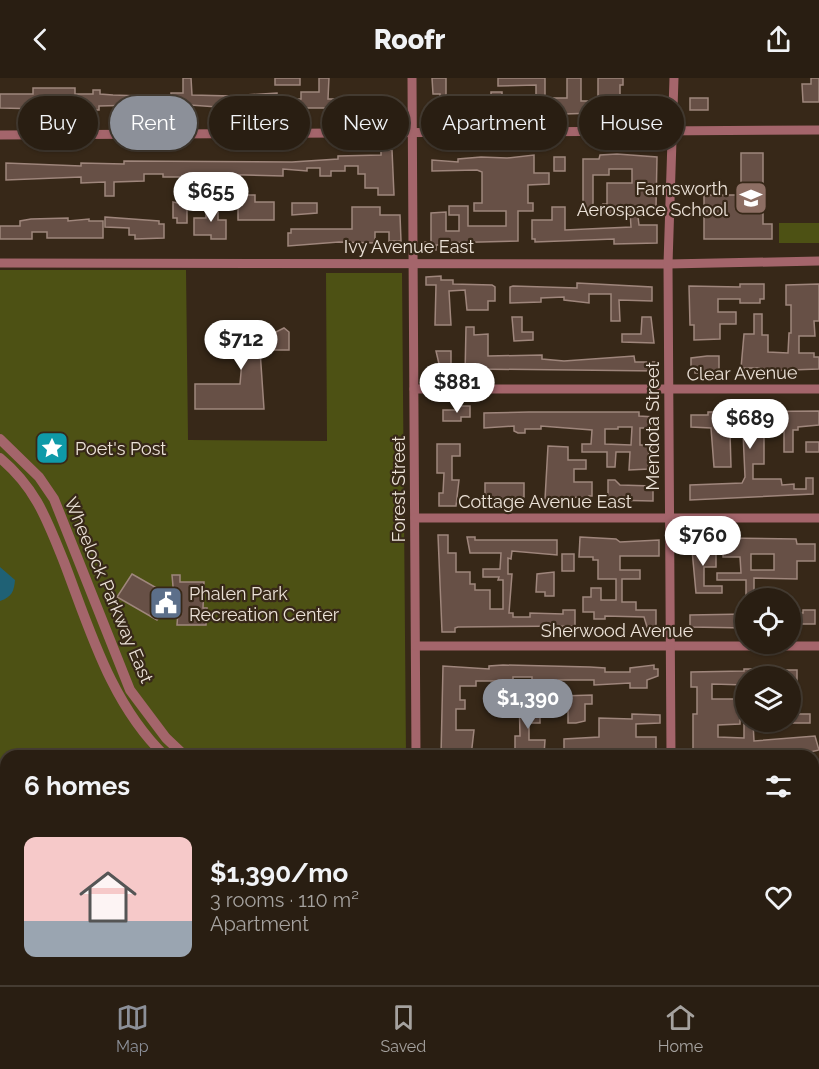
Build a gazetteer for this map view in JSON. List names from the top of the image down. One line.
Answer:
{"streets":{"street":["Ivy Avenue East","Clear Avenue","Mendota Street","Forest Street","Cottage Avenue East","Wheelock Parkway East","Sherwood Avenue"]},"crossings":[["Ivy Avenue East","Mendota Street"],["Ivy Avenue East","Forest Street"],["Clear Avenue","Mendota Street"],["Clear Avenue","Forest Street"],["Mendota Street","Cottage Avenue East"],["Mendota Street","Sherwood Avenue"],["Forest Street","Cottage Avenue East"],["Forest Street","Sherwood Avenue"]],"places":{"school or university":["Farnsworth Aerospace School"],"place":["Poet's Post"],"public building":["Phalen Park Recreation Center"]},"page":{"header":"Roofr","chip":["Buy","Rent","Filters","New","Apartment","House"],"price":["$655","$712","$881","$689","$760","$1,390"],"heading":"6 homes","list":[{"name":"$1,390/mo","note":"3 rooms · 110 m² · Apartment"}],"tabs":["Map","Saved","Home"]}}
